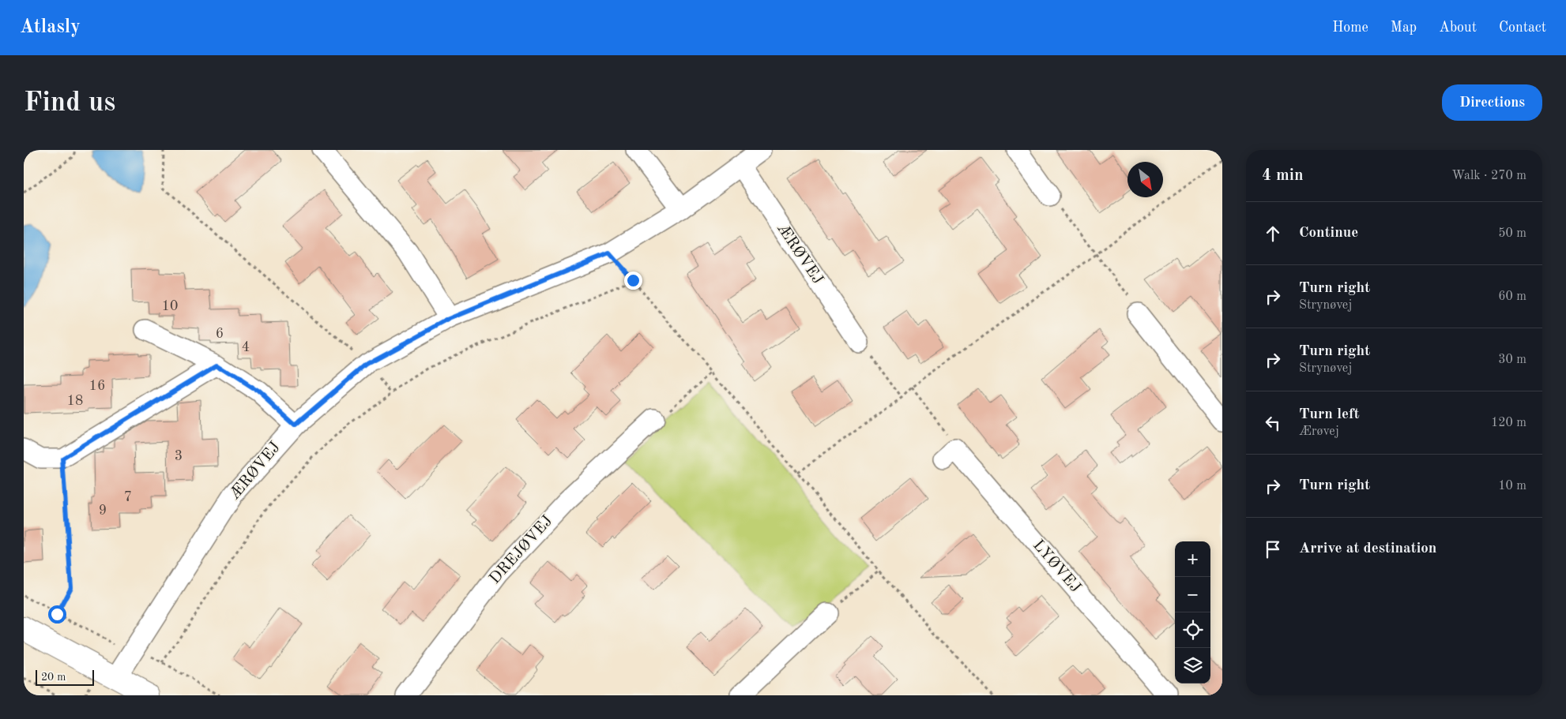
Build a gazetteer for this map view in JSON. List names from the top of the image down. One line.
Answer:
{"streets":{"street":["ÆRØVEJ","DREJØVEJ","LYØVEJ"]},"house_numbers":["10","6","4","16","18","3","7","9"],"scale_bar":"20 m","north":"bottom right","page":{"header":"Atlasly","nav":["Home","Map","About","Contact"],"buttons":"Directions","title":"Find us","heading":["4 min","Walk · 270 m"],"list":[["Continue","50 m"],["Turn right","Strynøvej","60 m"],["Turn right","Strynøvej","30 m"],["Turn left","Ærøvej","120 m"],["Turn right","10 m"],"Arrive at destination"],"map_buttons":["+","−"],"scale":"20 m"}}
